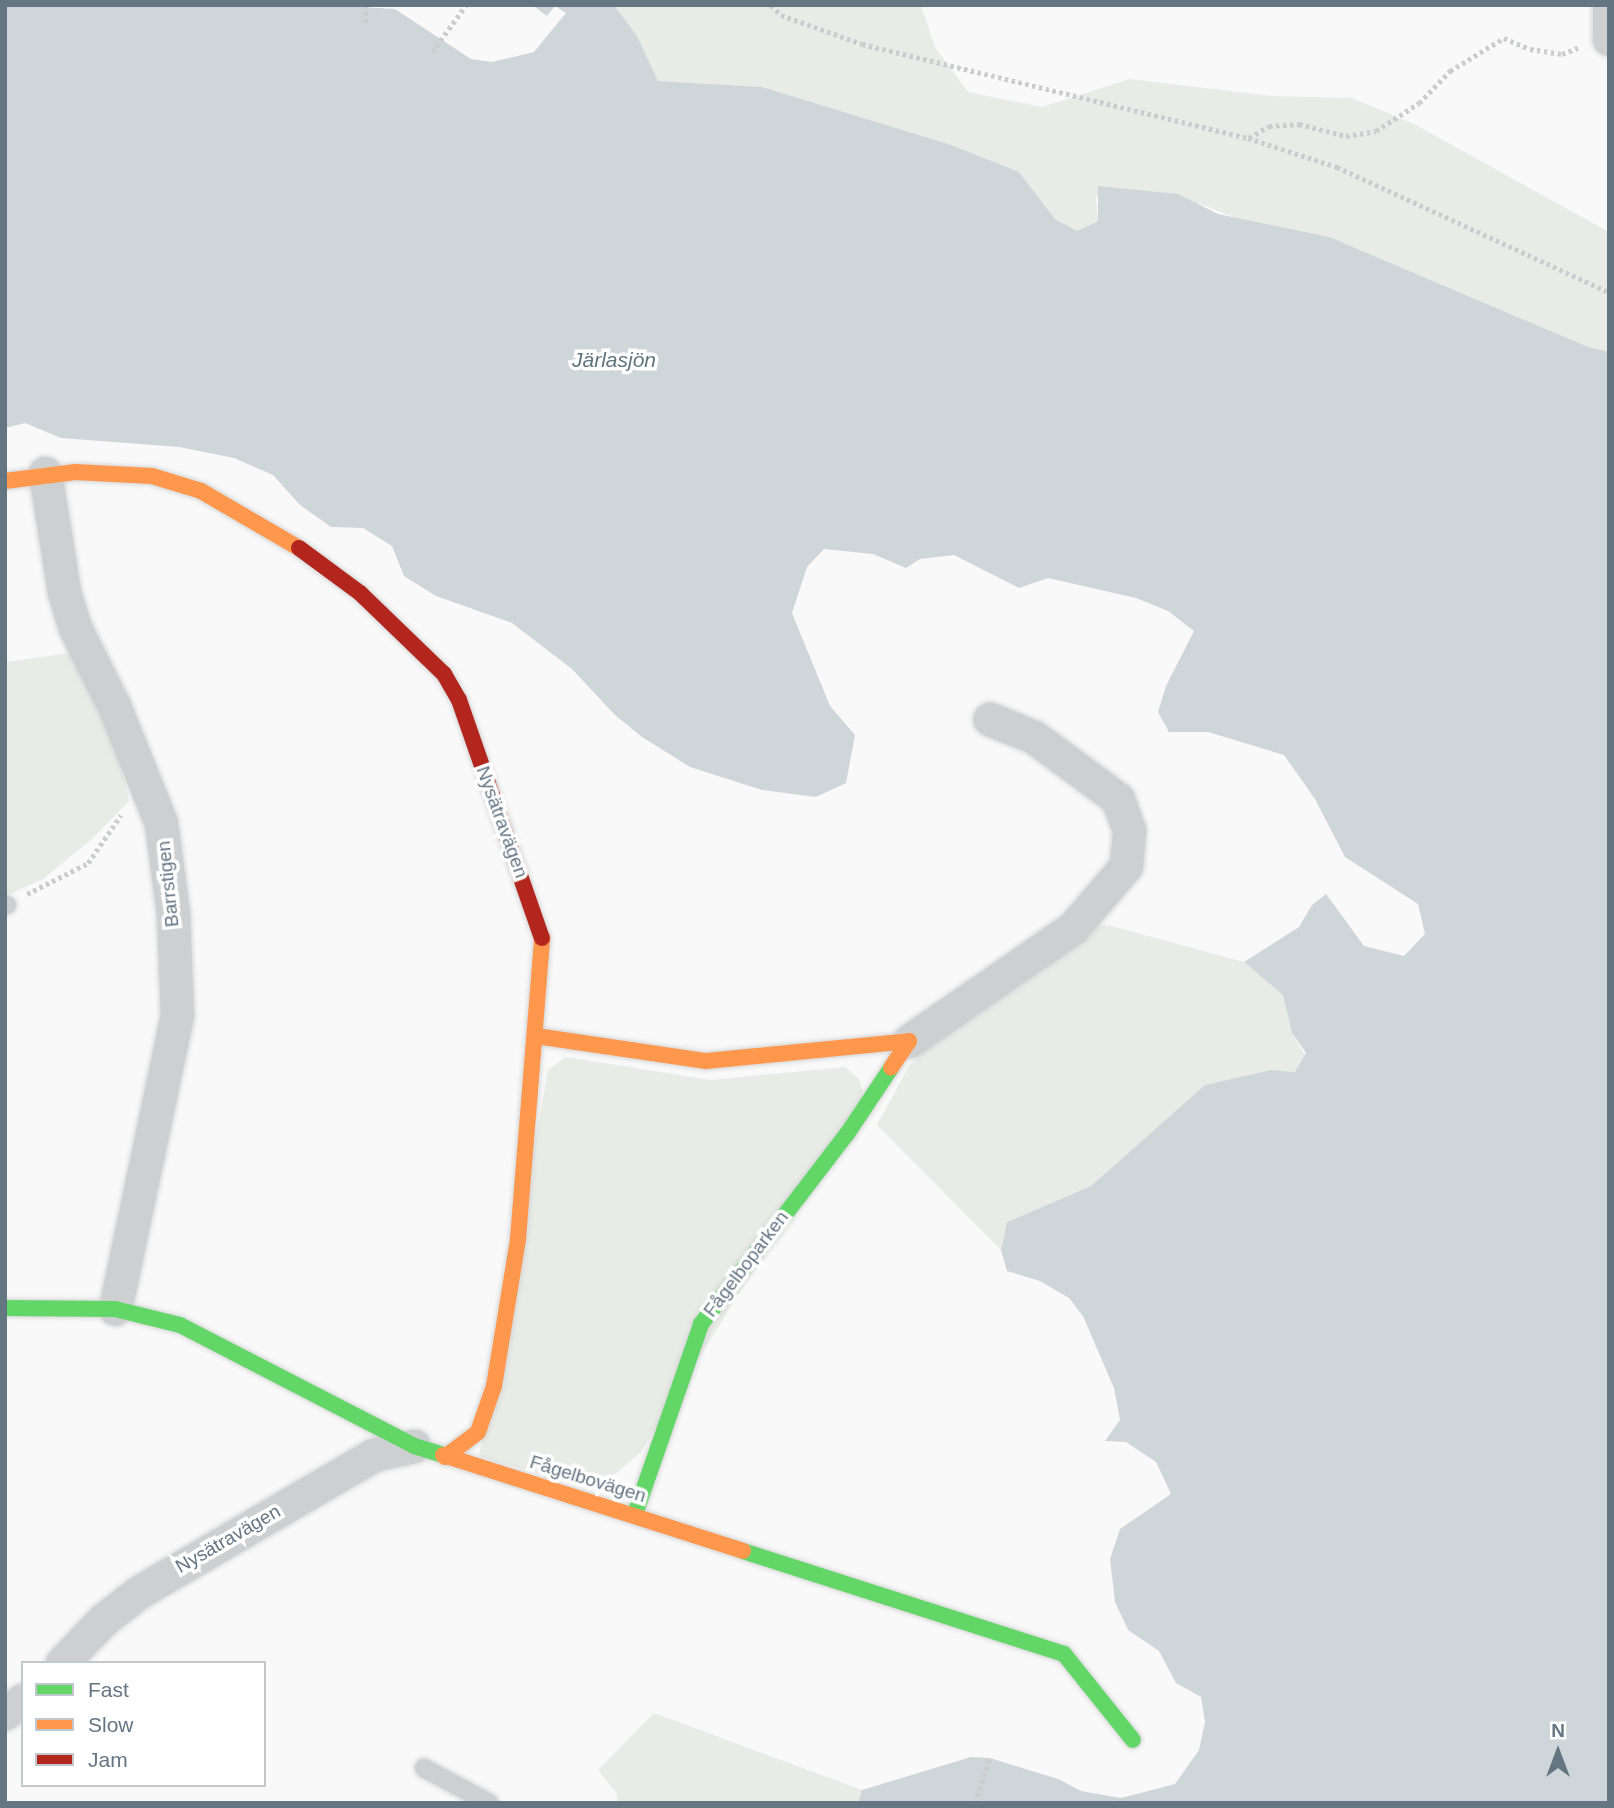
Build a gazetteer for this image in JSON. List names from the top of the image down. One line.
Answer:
{"streets":{"street":["Nysätravägen","Barrstigen","Fågelboparken","Fågelbovägen"]},"crossings":[["Nysätravägen","Barrstigen"],["Nysätravägen","Fågelboparken"],["Nysätravägen","Fågelbovägen"],["Barrstigen","Fågelbovägen"],["Fågelboparken","Fågelbovägen"]],"water":["Järlasjön"],"legend":["Fast","Slow","Jam"],"north":"top"}
